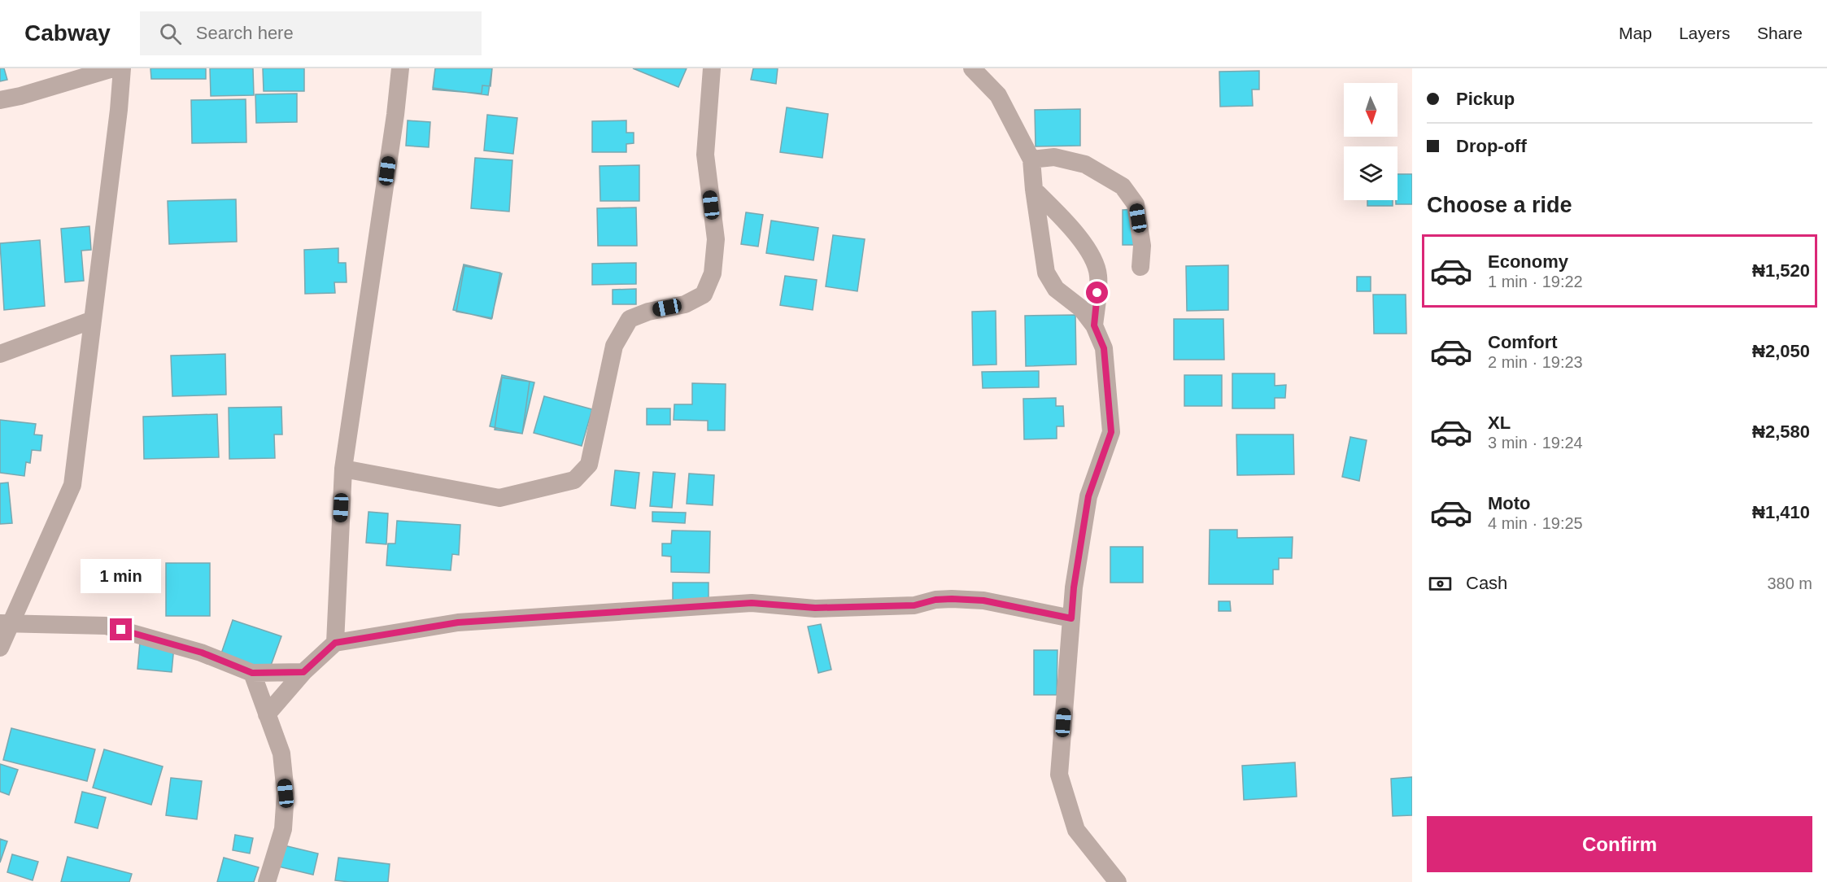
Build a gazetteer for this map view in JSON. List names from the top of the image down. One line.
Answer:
{"north":"bottom","page":{"header":"Cabway","search":"Search here","nav":["Map","Layers","Share"],"banner":["Pickup","Drop-off"],"heading":"Choose a ride","list":[{"name":"Economy","note":"1 min · 19:22","value":"₦1,520"},{"name":"Comfort","note":"2 min · 19:23","value":"₦2,050"},{"name":"XL","note":"3 min · 19:24","value":"₦2,580"},{"name":"Moto","note":"4 min · 19:25","value":"₦1,410"}],"pay":["Cash","380 m"],"bubble":"1 min","buttons":"Confirm"}}
